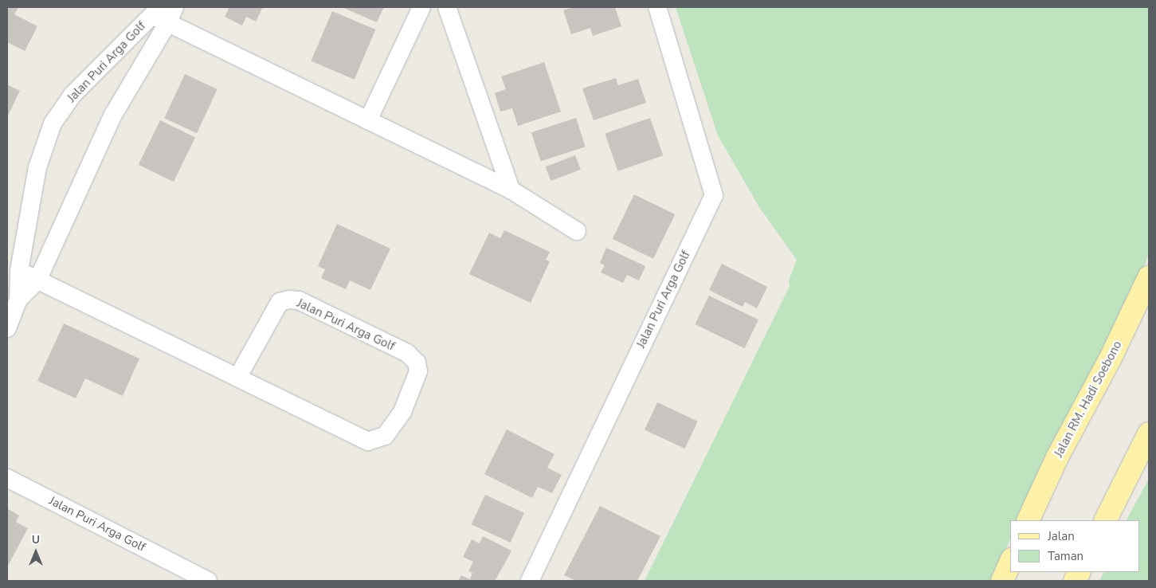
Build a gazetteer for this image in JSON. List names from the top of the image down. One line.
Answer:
{"streets":{"main road":["Jalan RM. Hadi Soebono"],"street":["Jalan Puri Arga Golf"]},"legend":["Jalan","Taman"],"north":"top"}
